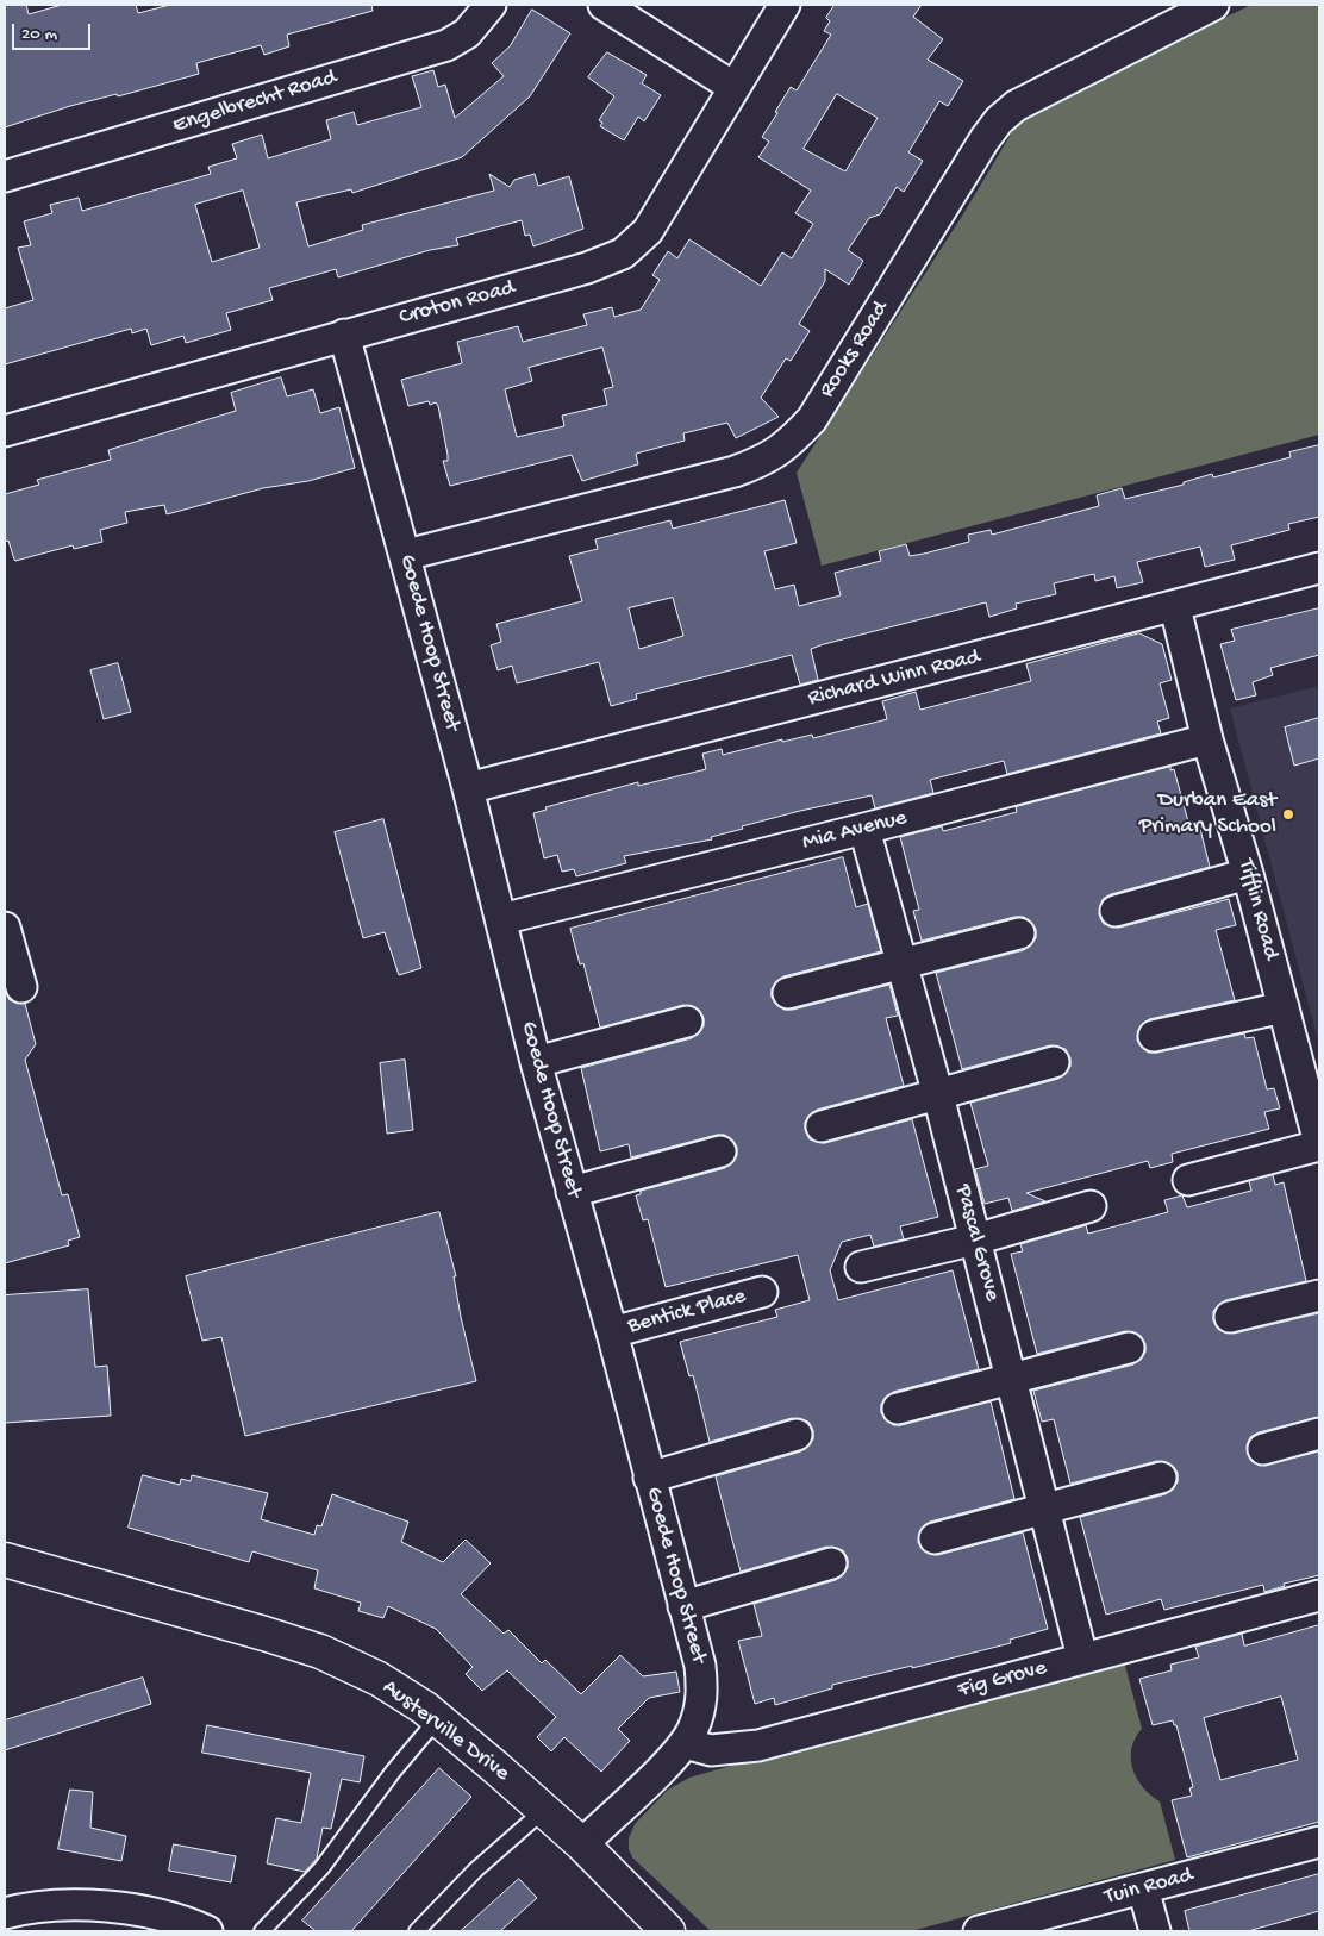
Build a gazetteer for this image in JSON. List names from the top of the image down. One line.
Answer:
{"streets":{"street":["Engelbrecht Road","Croton Road","Rooks Road","Goede Hoop Street","Richard Winn Road","Mia Avenue","Tifflin Road","Pascal Grove","Bentick Place","Fig Grove","Austerville Drive","Tuin Road"]},"crossings":[["Croton Road","Goede Hoop Street"],["Rooks Road","Goede Hoop Street"],["Goede Hoop Street","Richard Winn Road"],["Goede Hoop Street","Mia Avenue"],["Goede Hoop Street","Bentick Place"],["Goede Hoop Street","Fig Grove"],["Goede Hoop Street","Austerville Drive"],["Richard Winn Road","Tifflin Road"],["Mia Avenue","Tifflin Road"],["Mia Avenue","Pascal Grove"],["Pascal Grove","Fig Grove"]],"places":["Durban East Primary School"],"scale_bar":"20 m"}
